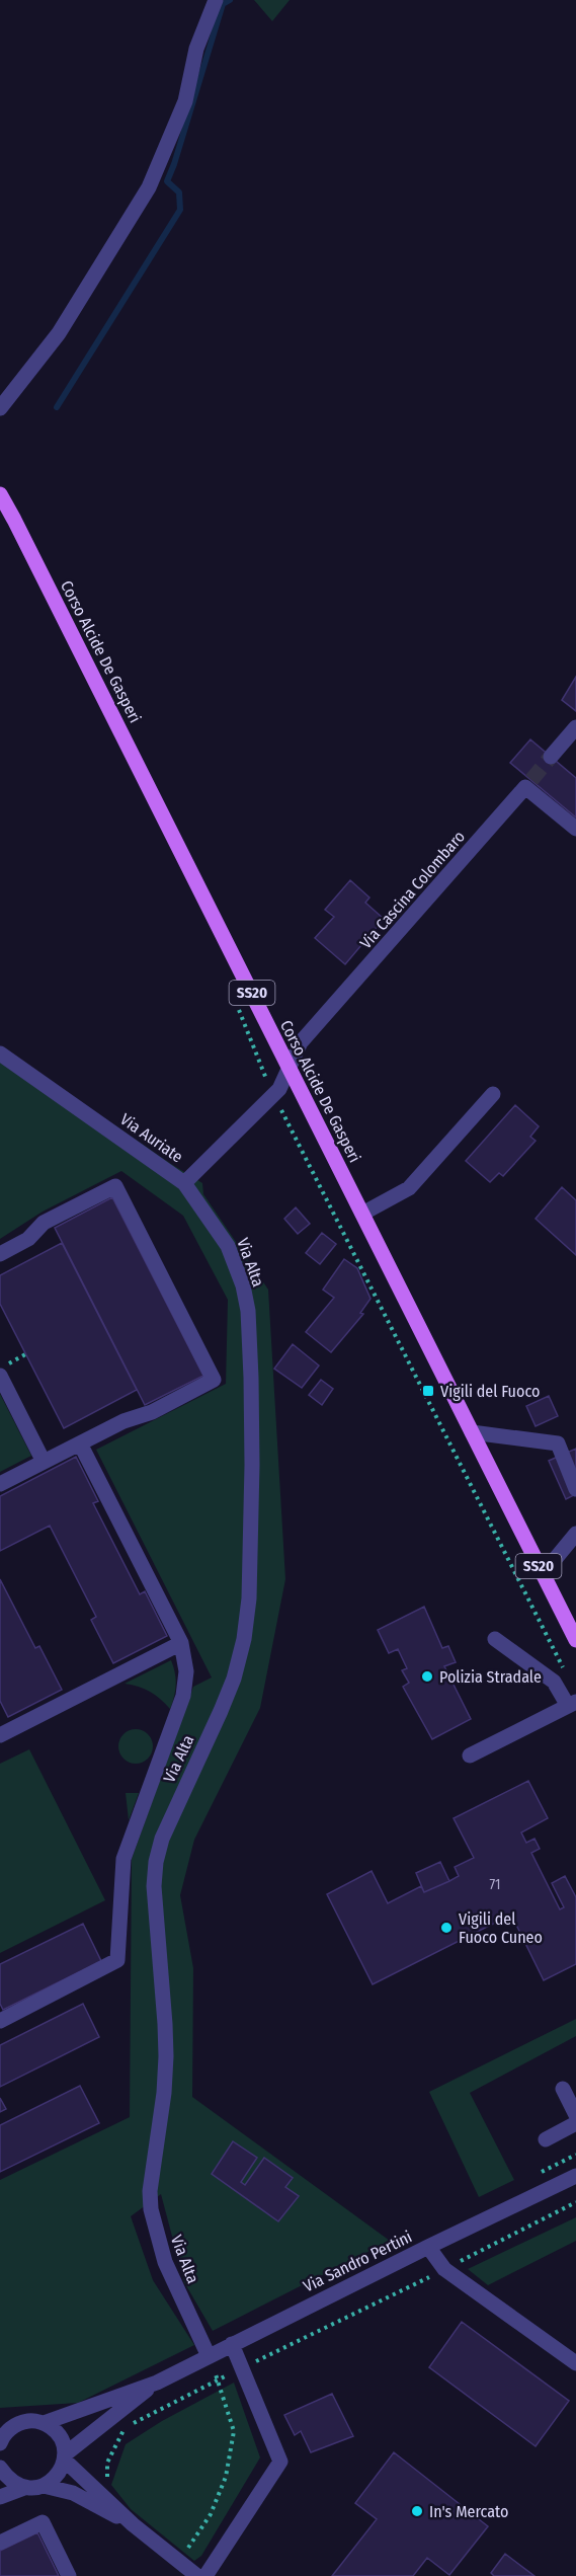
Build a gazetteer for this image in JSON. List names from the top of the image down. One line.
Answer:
{"streets":{"main road":["Corso Alcide De Gasperi","SS20"],"street":["Via Cascina Colombaro","Via Auriate","Via Alta","Via Sandro Pertini"]},"crossings":[["Corso Alcide De Gasperi","Via Cascina Colombaro"],["Corso Alcide De Gasperi","Via Auriate"],["Via Cascina Colombaro","Via Auriate"],["Via Auriate","Via Alta"],["Via Alta","Via Sandro Pertini"]],"places":{"transit":["Vigili del Fuoco"],"other":["Polizia Stradale","Vigili del Fuoco Cuneo","In's Mercato"]},"house_numbers":["71"]}
